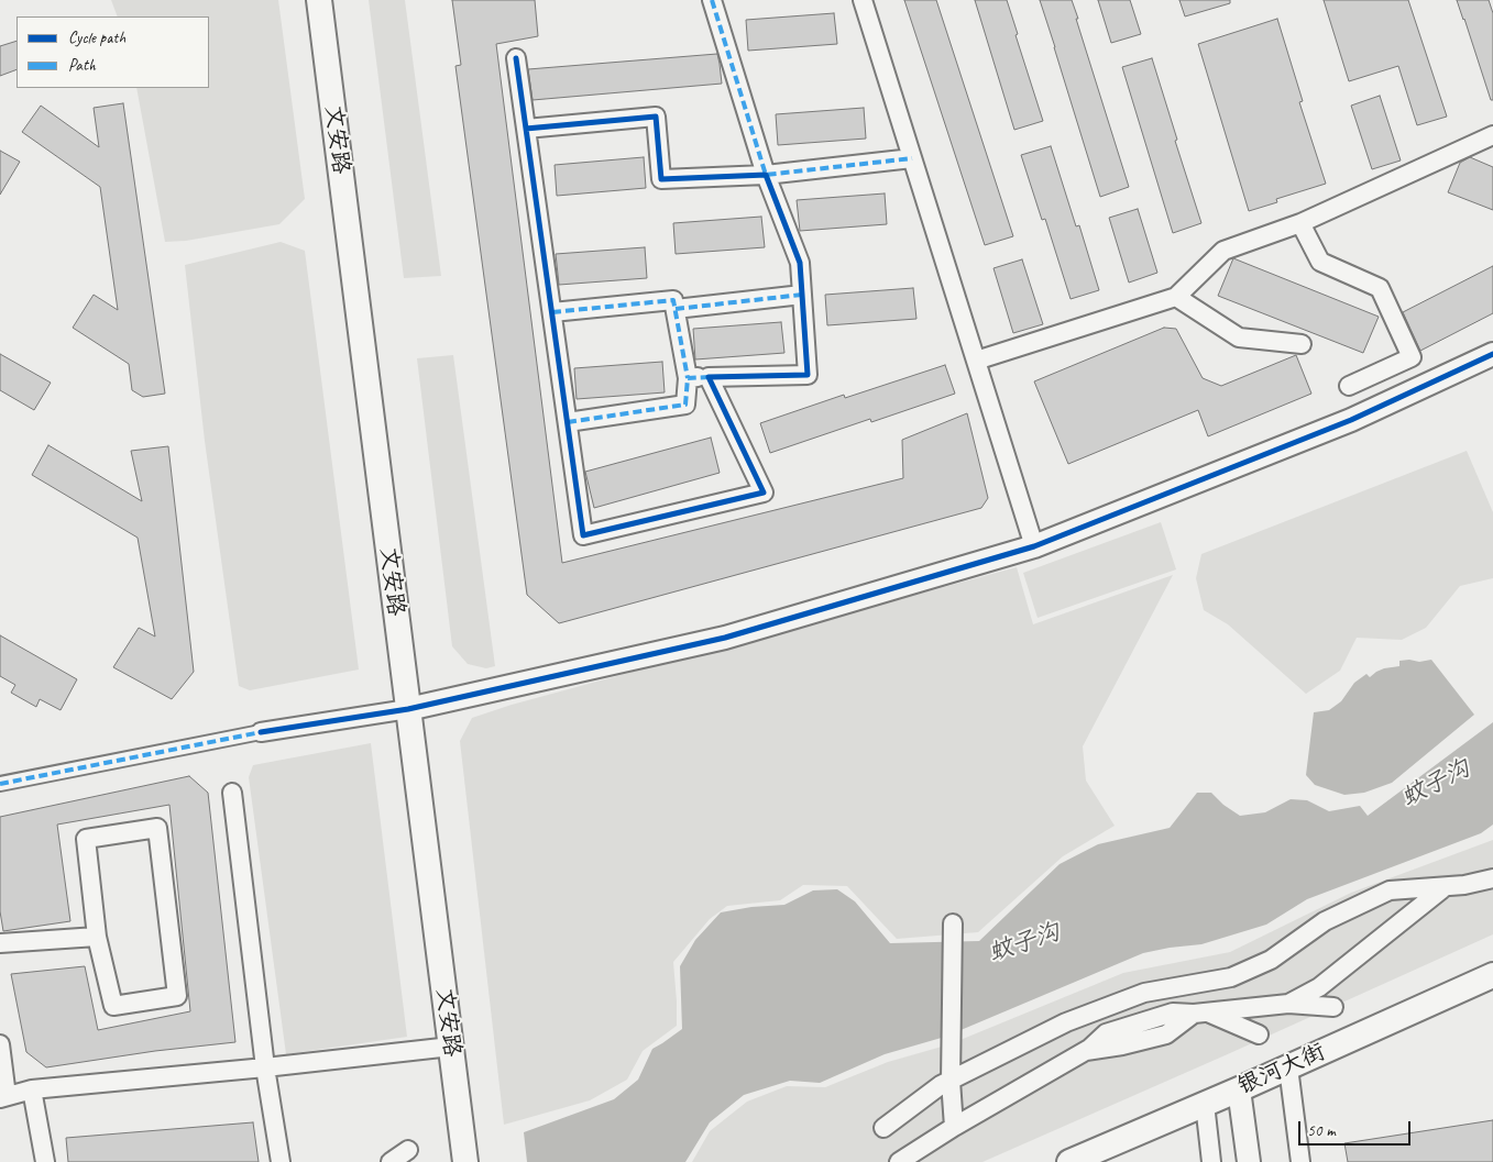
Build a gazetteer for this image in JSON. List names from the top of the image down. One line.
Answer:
{"streets":{"main road":["文安路","银河大街"]},"water":["蚊子沟"],"legend":["Cycle path","Path"],"scale_bar":"50 m"}
